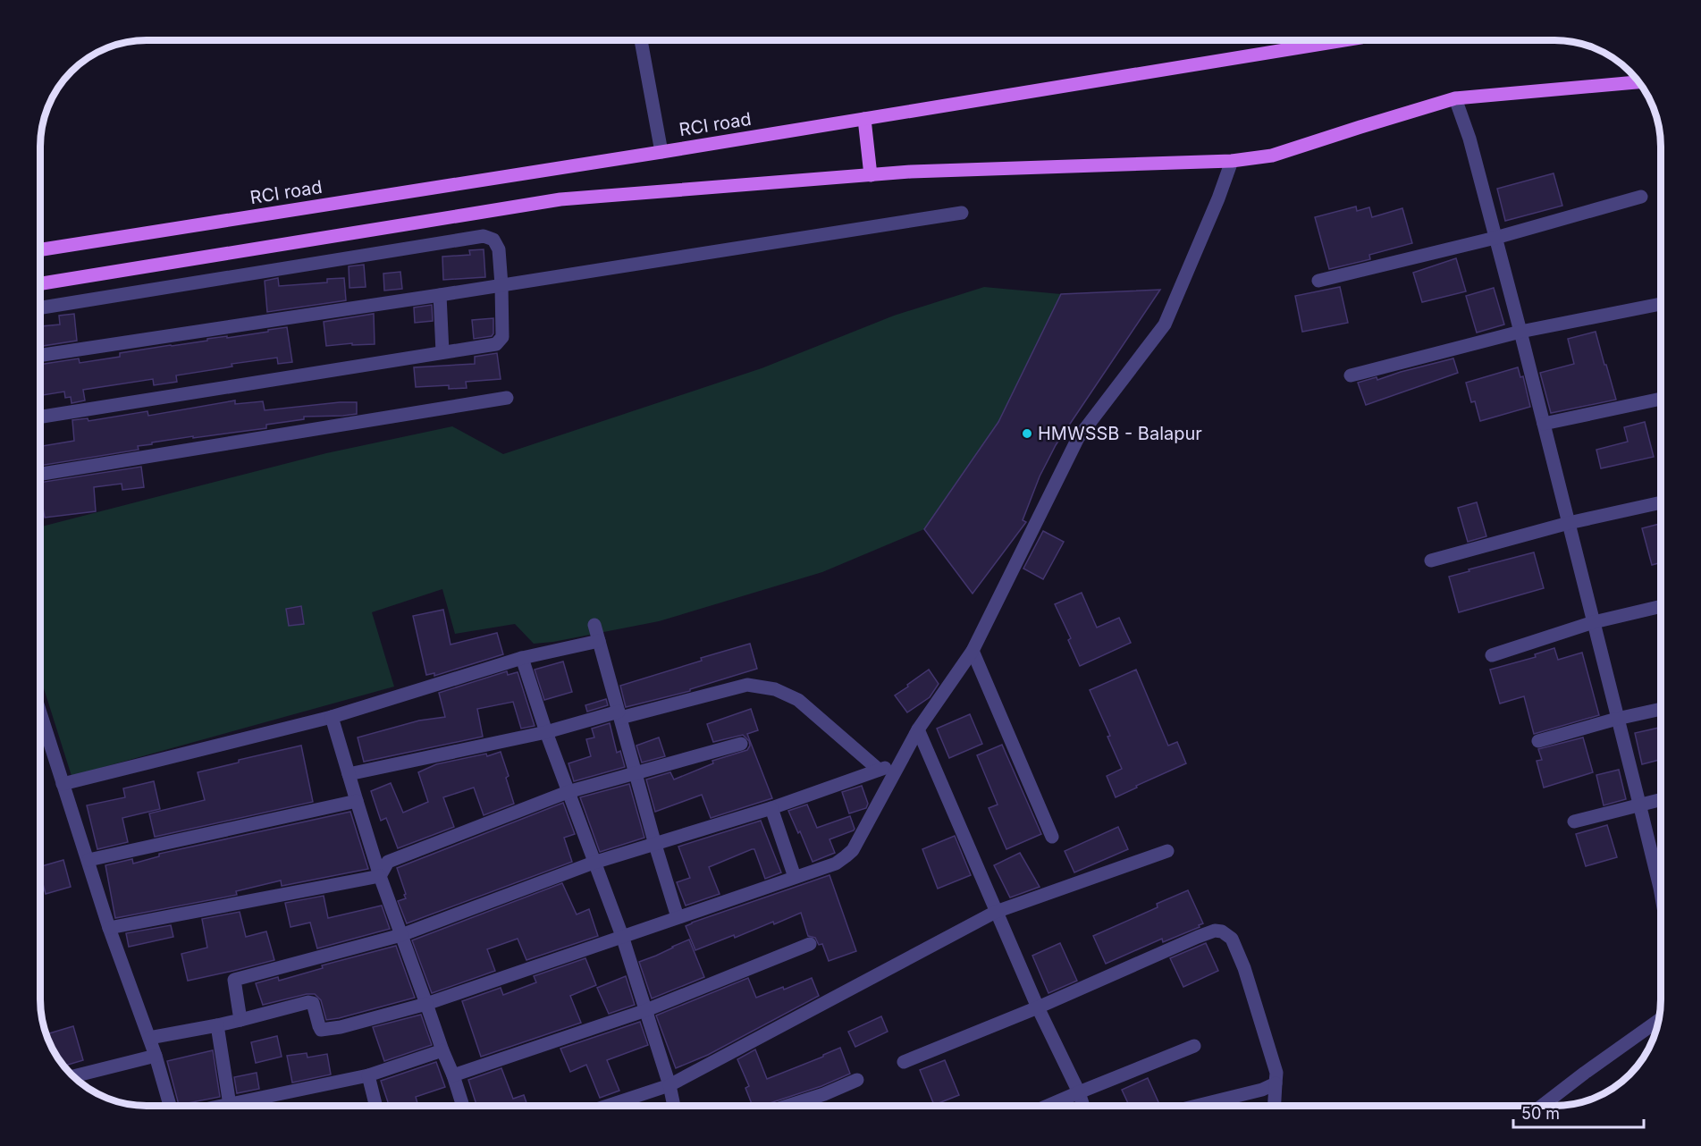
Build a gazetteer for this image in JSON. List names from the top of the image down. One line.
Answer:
{"streets":{"main road":["RCI road"]},"places":["HMWSSB - Balapur"],"scale_bar":"50 m"}
